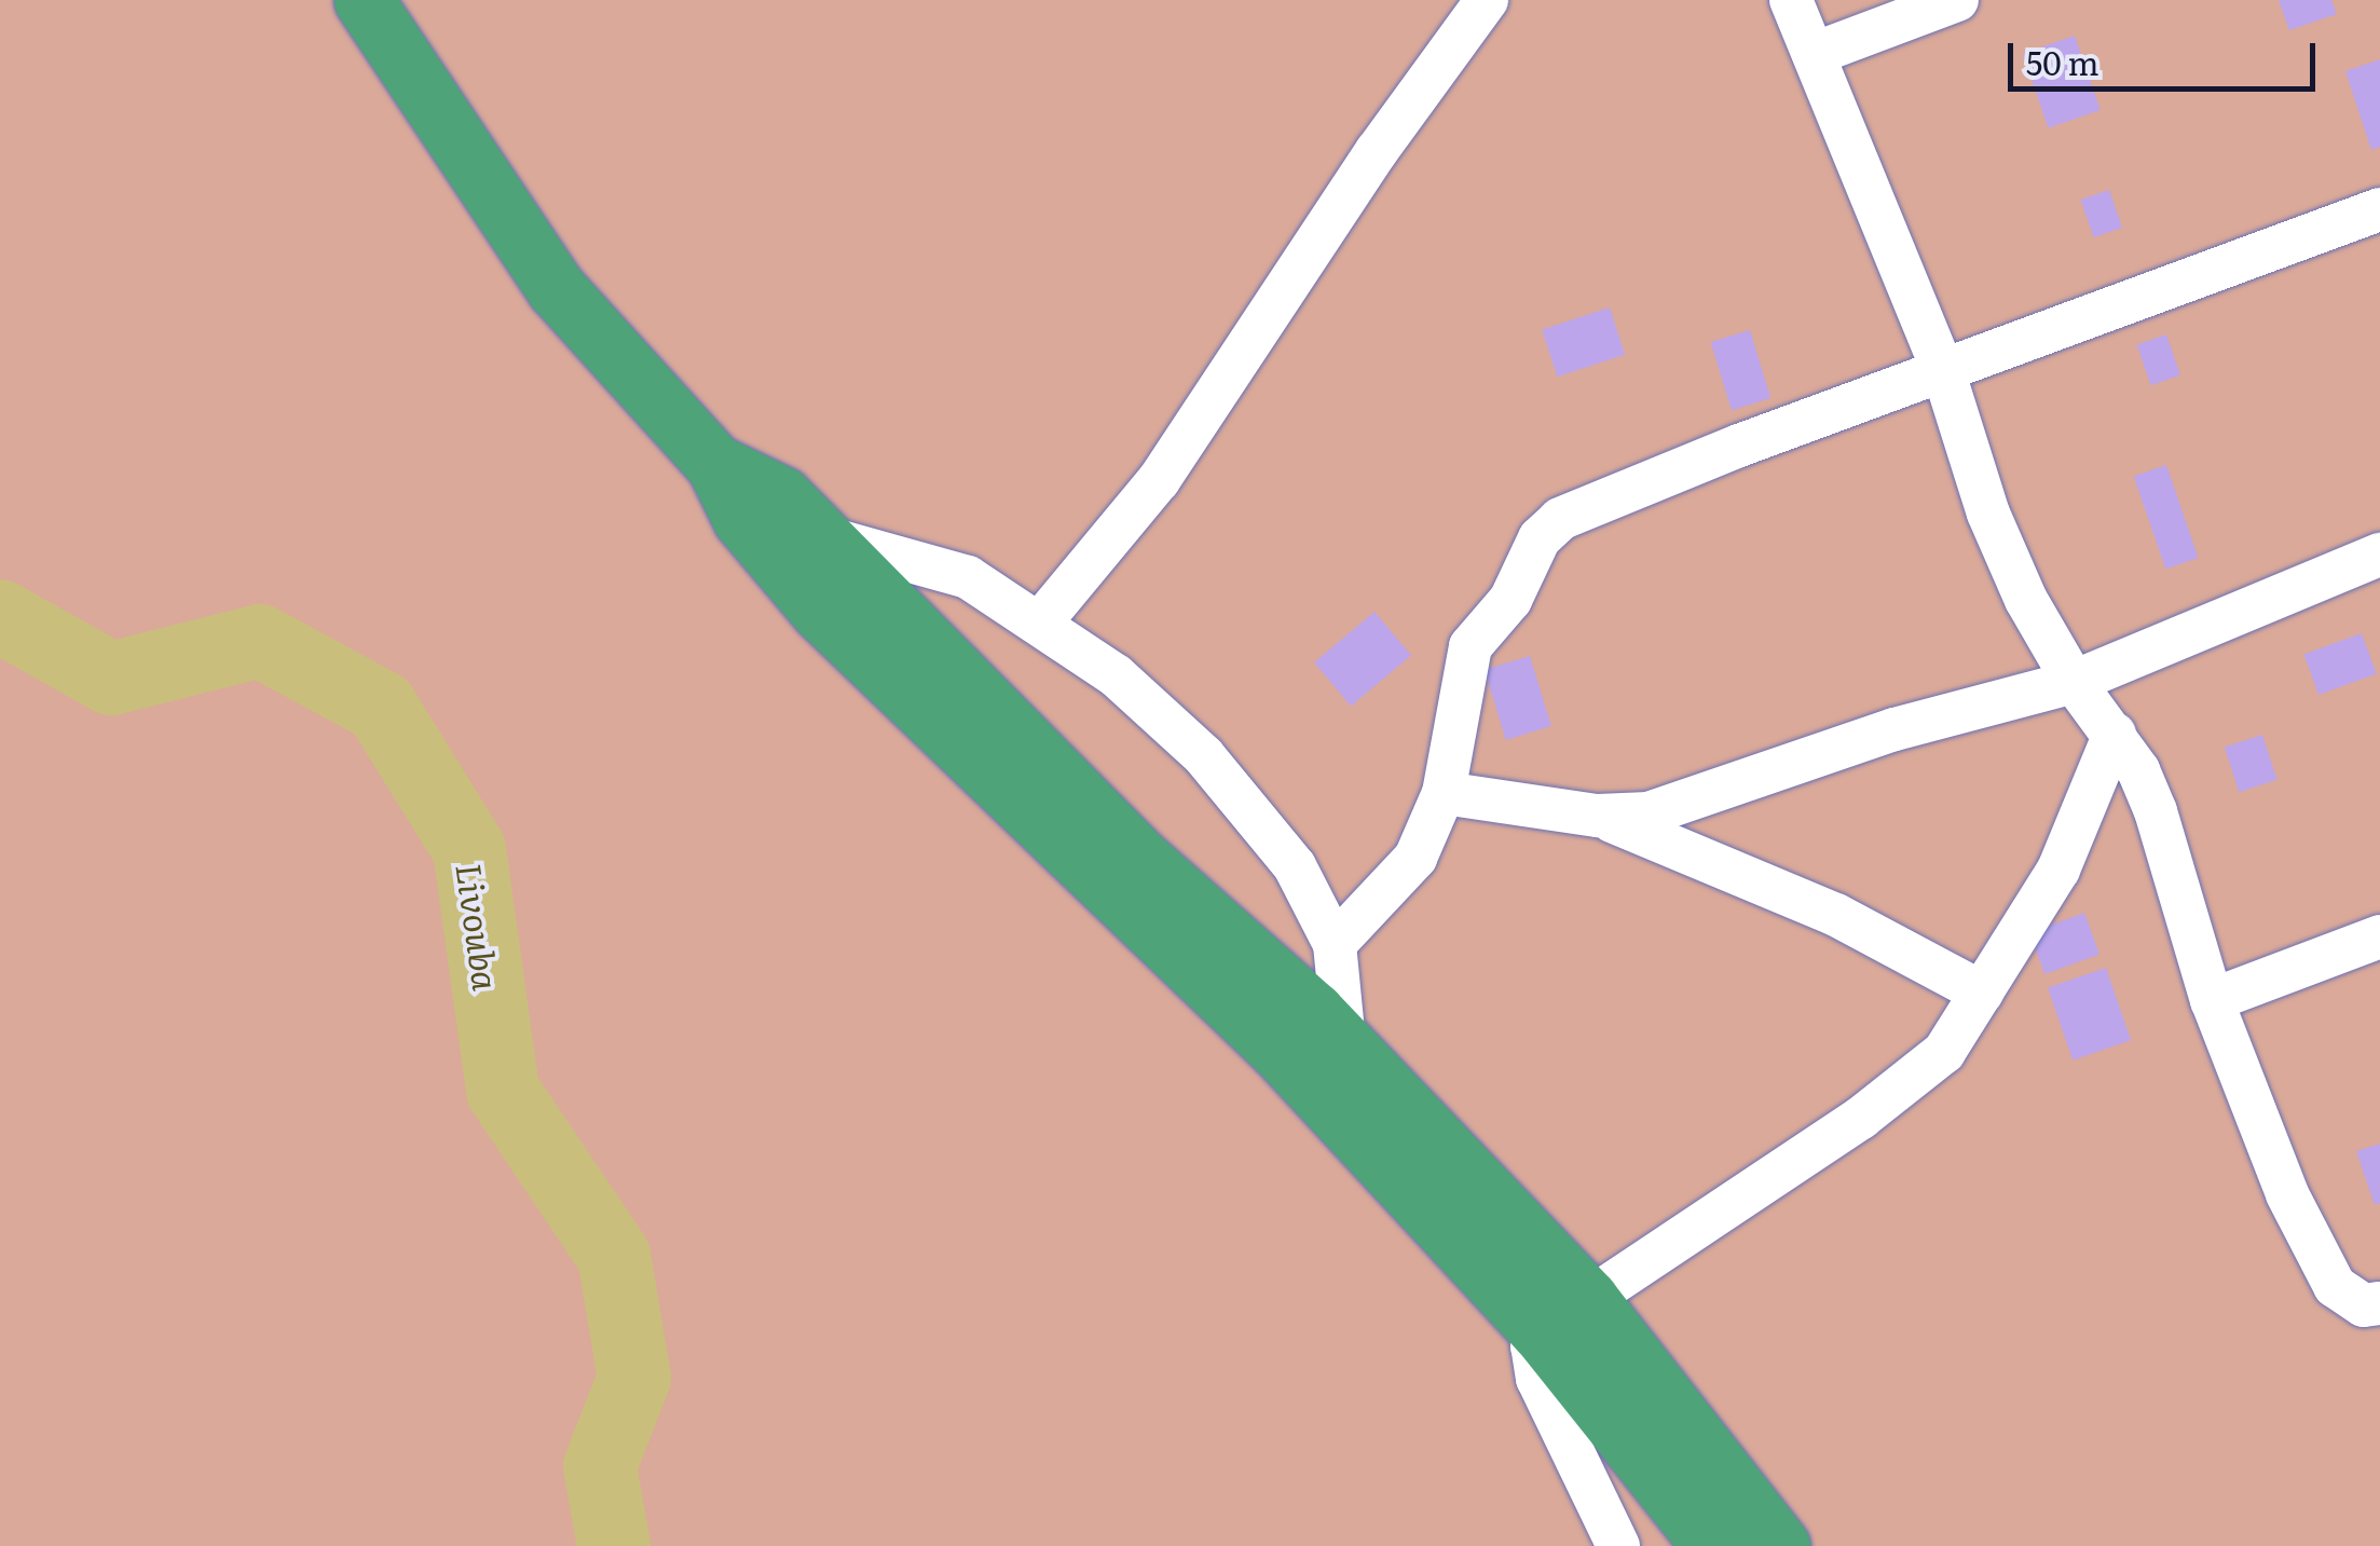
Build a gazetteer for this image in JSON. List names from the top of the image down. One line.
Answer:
{"water":["Livouba"],"scale_bar":"50 m"}
